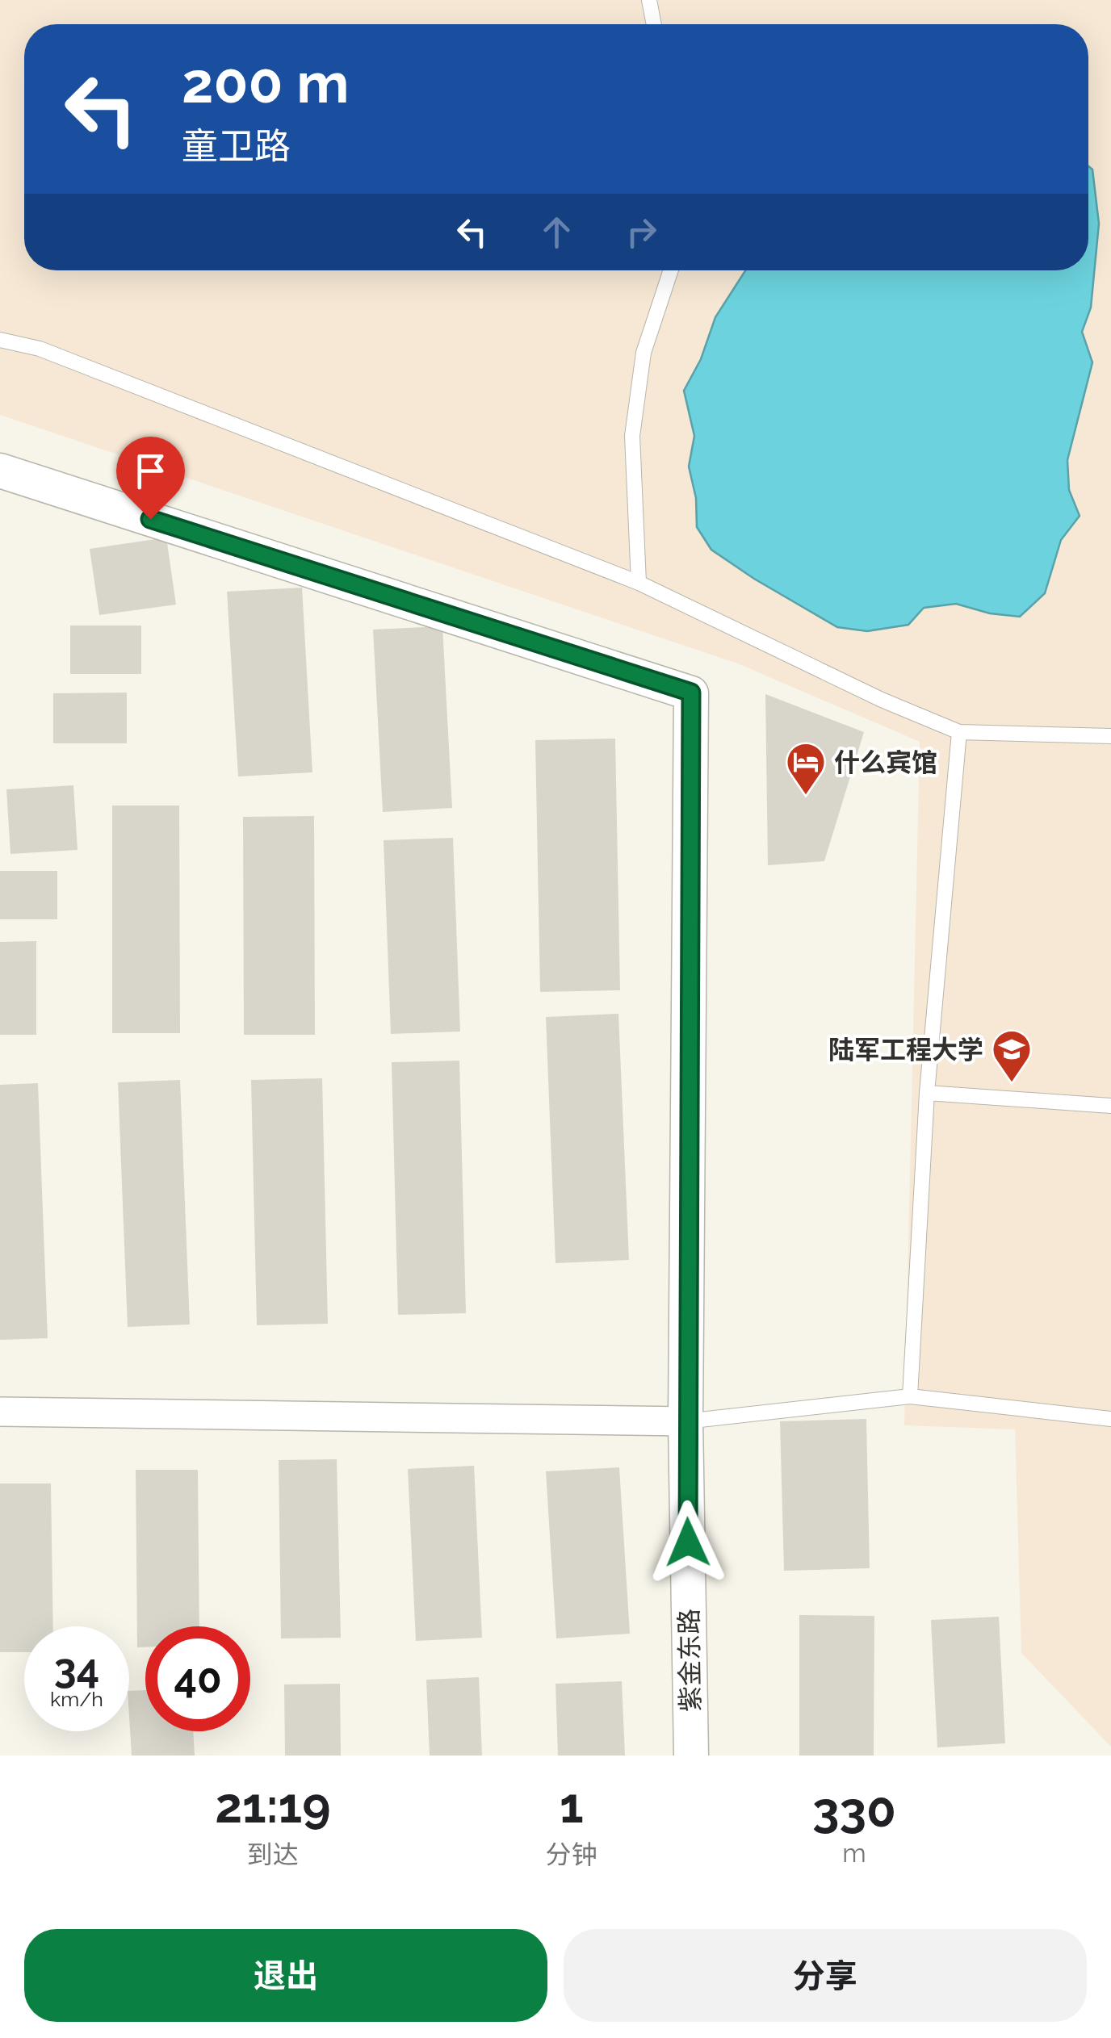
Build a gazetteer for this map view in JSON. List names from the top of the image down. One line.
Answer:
{"streets":{"street":["紫金东路"]},"places":{"hotel":["什么宾馆"],"school or university":["陆军工程大学"]},"page":{"turn":["200 m","童卫路"],"speed":"34 km/h","limit":"40","eta":["21:19","到达","1","分钟","330","m"],"buttons":["退出","分享"]}}
